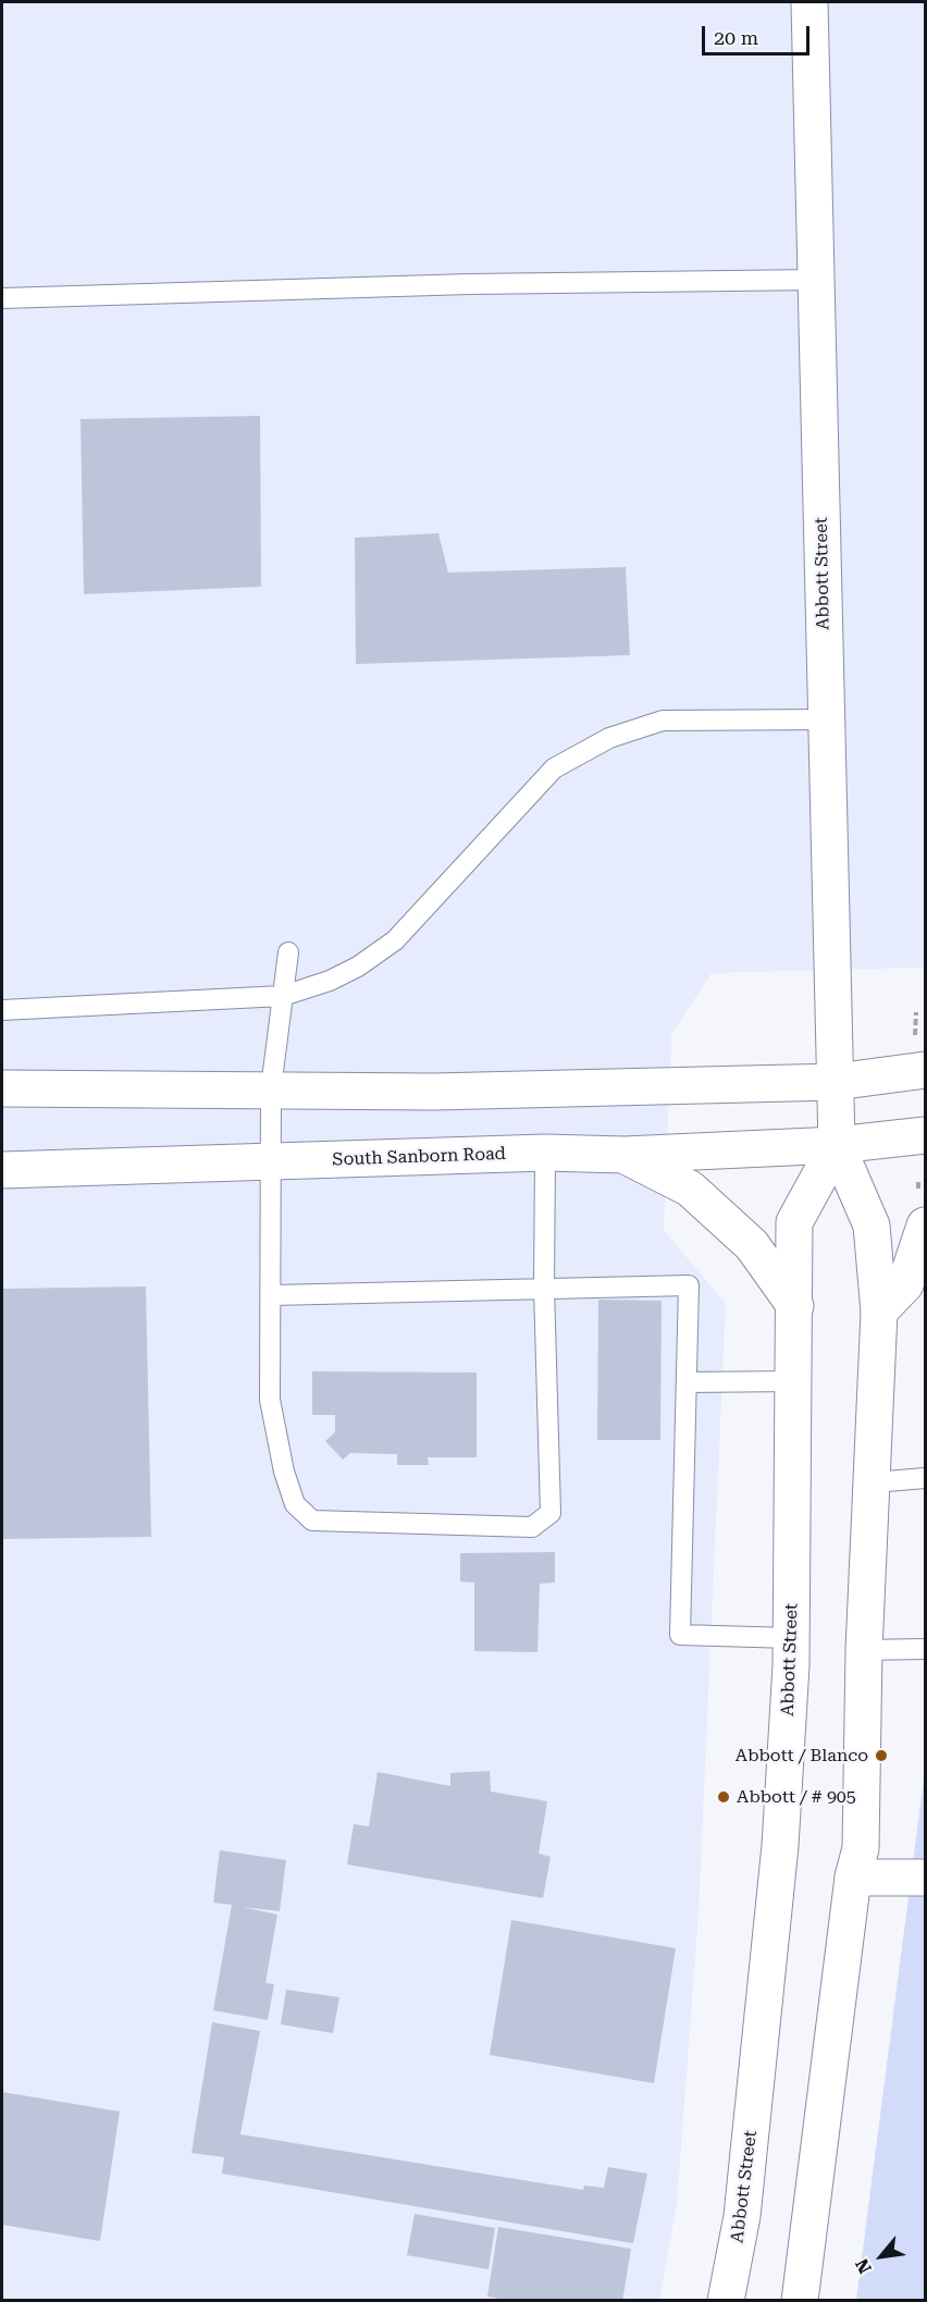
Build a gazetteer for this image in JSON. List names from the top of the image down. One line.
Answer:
{"streets":{"main road":["Abbott Street","South Sanborn Road"]},"crossings":[["Abbott Street","South Sanborn Road"]],"places":["Abbott / Blanco","Abbott / # 905"],"scale_bar":"20 m","north":"bottom left"}
